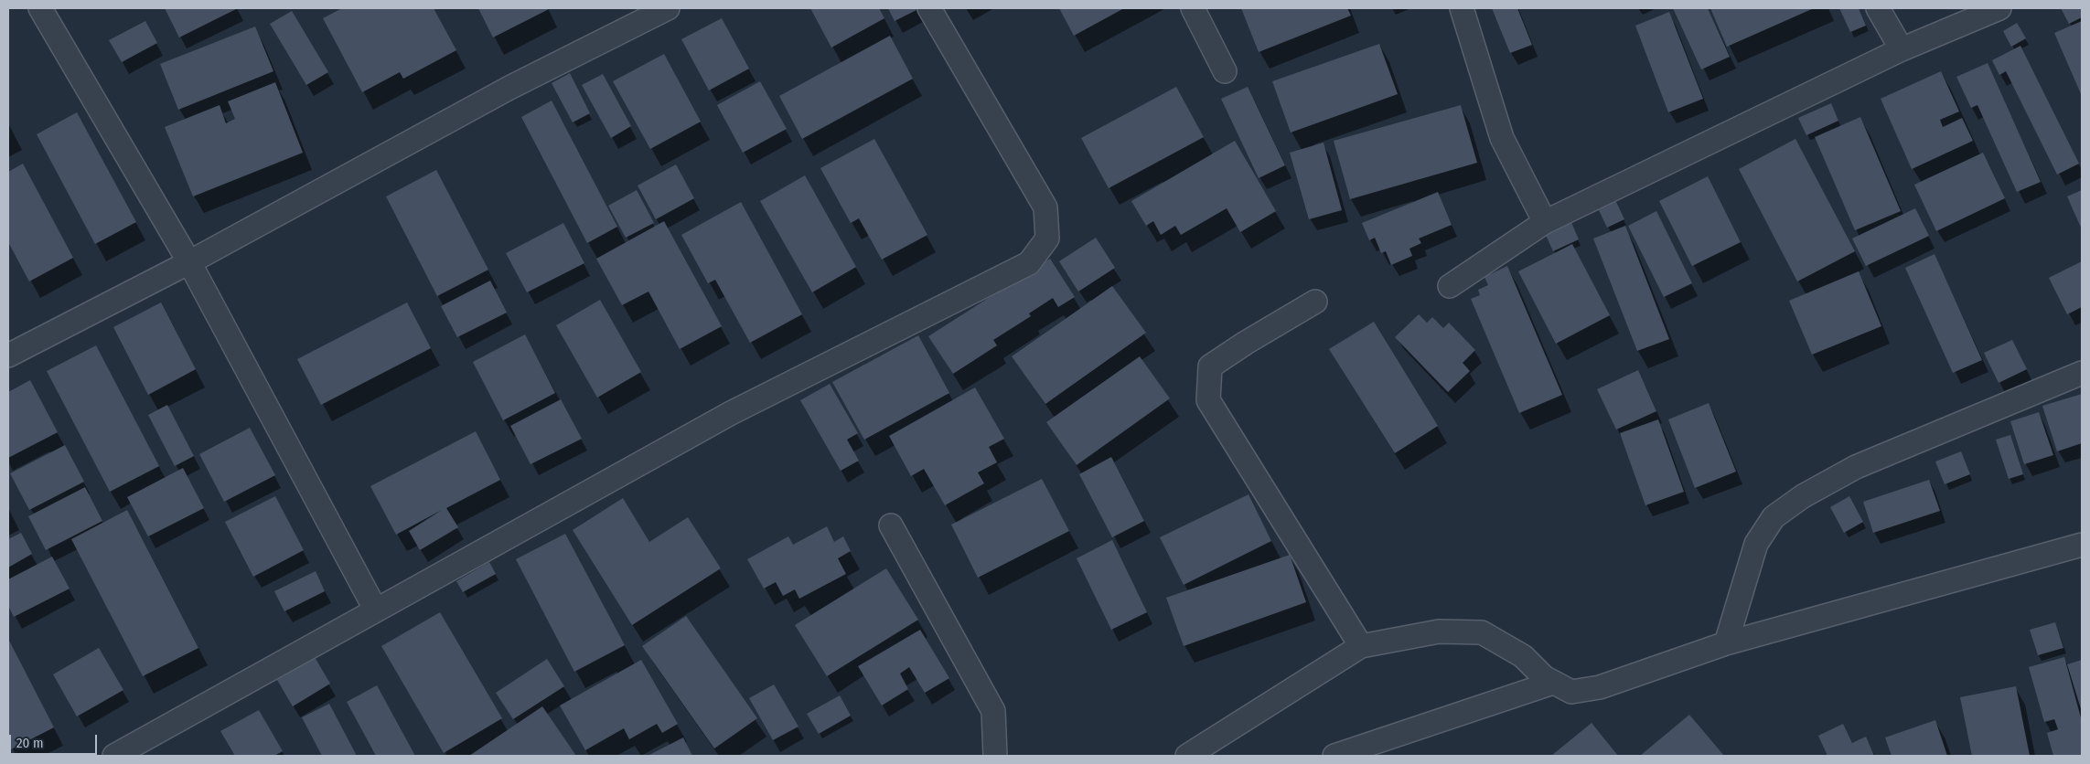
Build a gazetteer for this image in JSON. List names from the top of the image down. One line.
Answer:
{"scale_bar":"20 m"}
